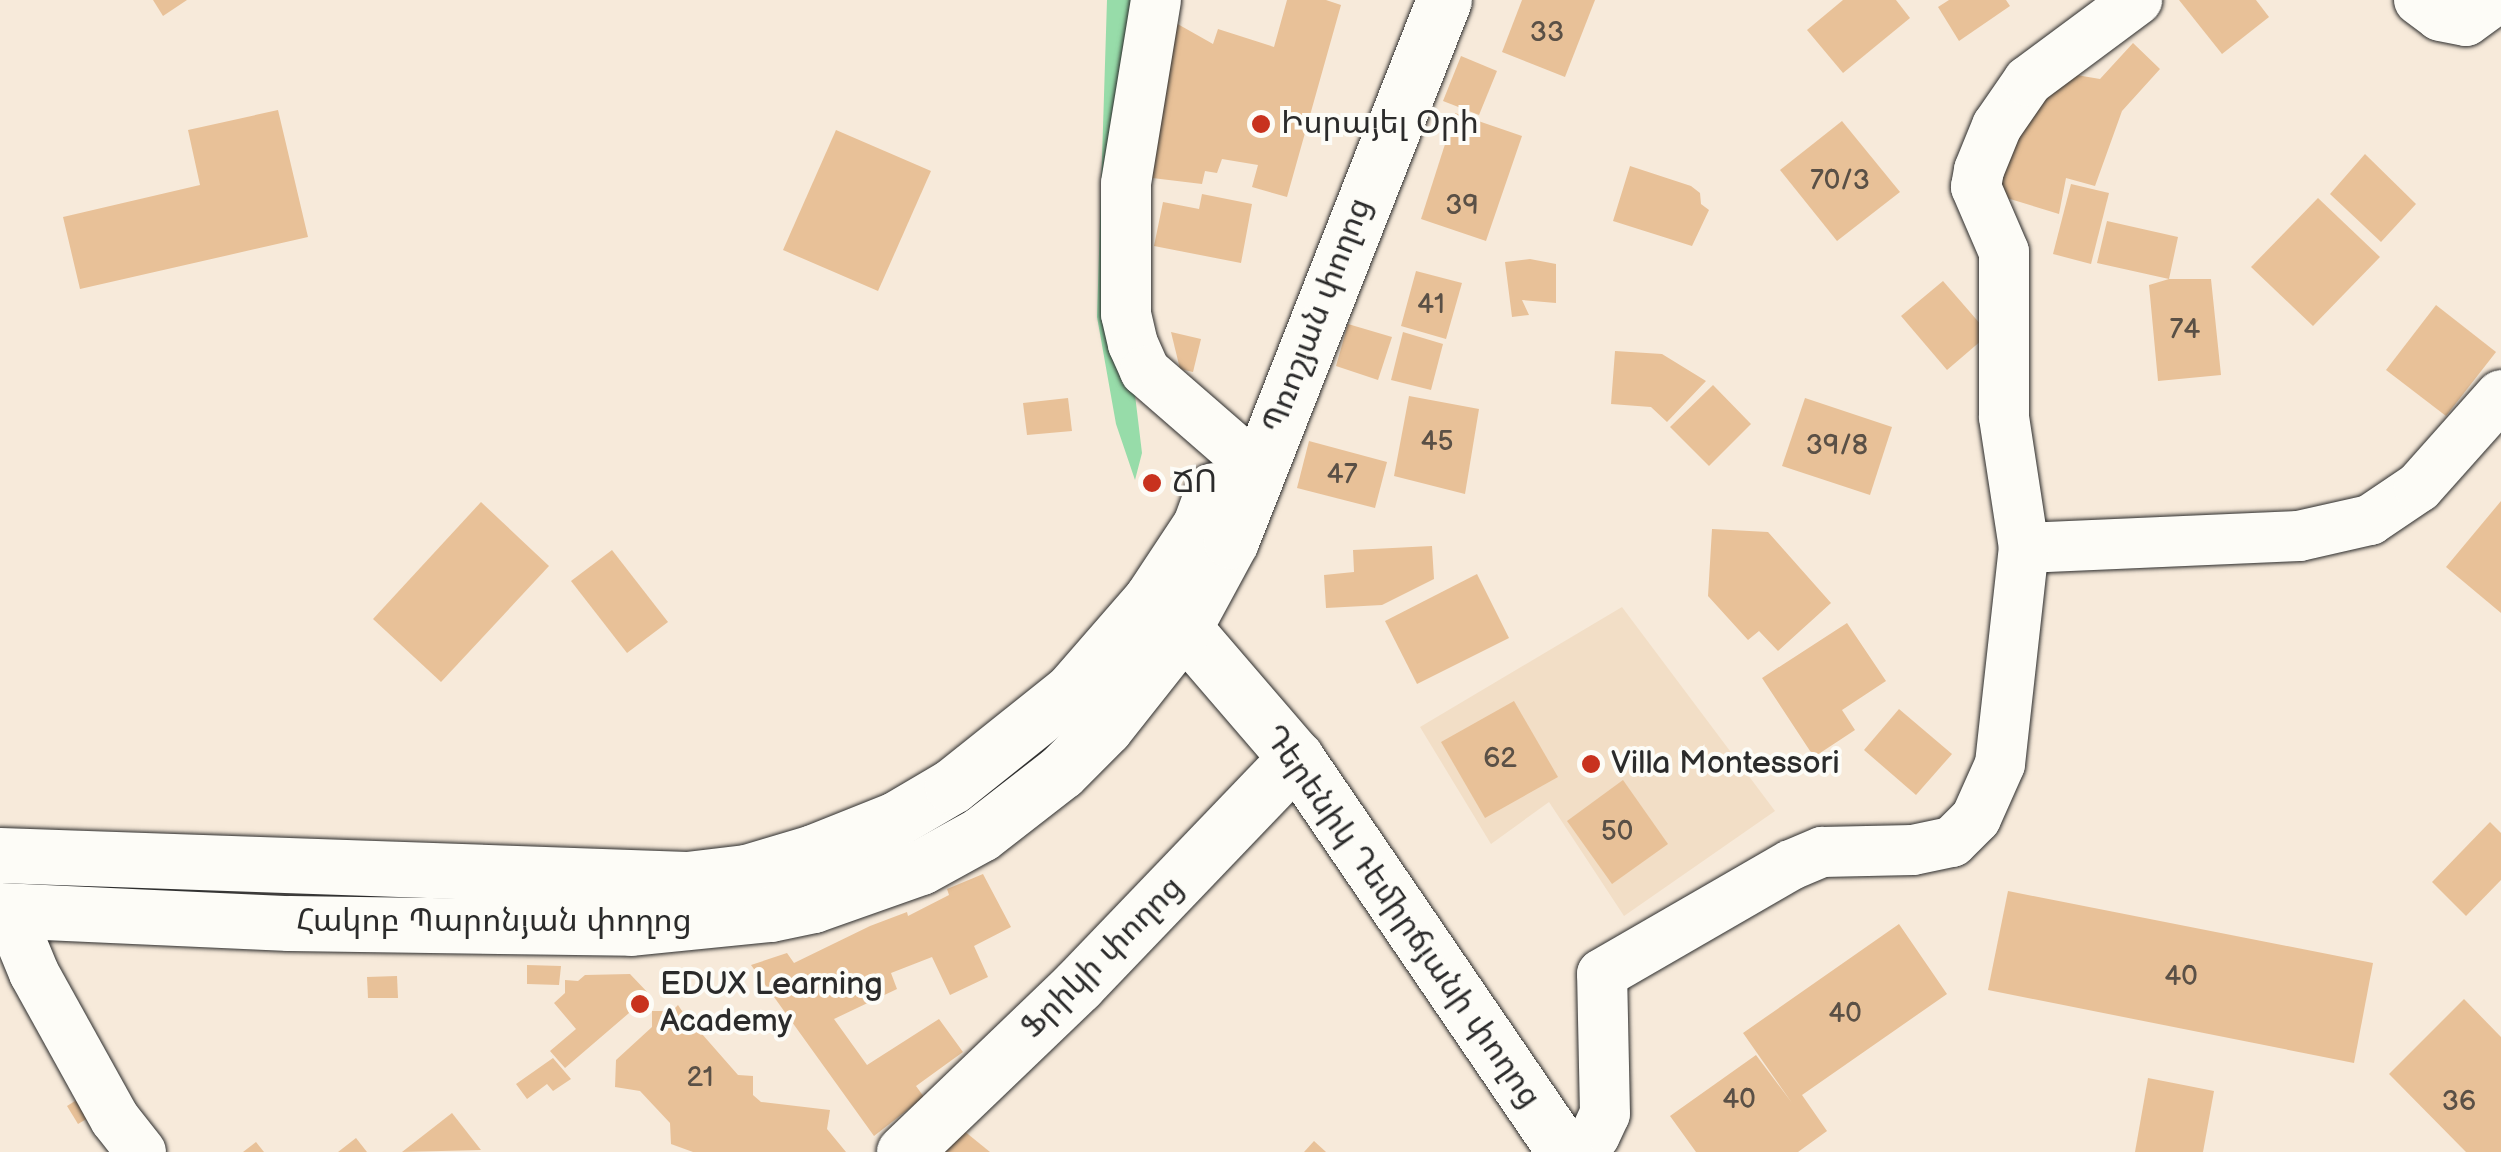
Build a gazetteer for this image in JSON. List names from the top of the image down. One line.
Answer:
{"streets":{"main road":["Պռոշյան փողոց","Դերենիկ Դեմիրճյանի փողոց","Հակոբ Պարոնյան փողոց","Ֆրիկի փողոց"]},"crossings":[["Պռոշյան փողոց","Դերենիկ Դեմիրճյանի փողոց"],["Պռոշյան փողոց","Հակոբ Պարոնյան փողոց"],["Դերենիկ Դեմիրճյանի փողոց","Հակոբ Պարոնյան փողոց"],["Դերենիկ Դեմիրճյանի փողոց","Ֆրիկի փողոց"]],"places":["Իսրայել Օրի","ՃՈ","Villa Montessori","EDUX Learning Academy"],"house_numbers":["33","70/3","39","41","74","45","39/8","47","62","50","40","40","21","40","36"]}
